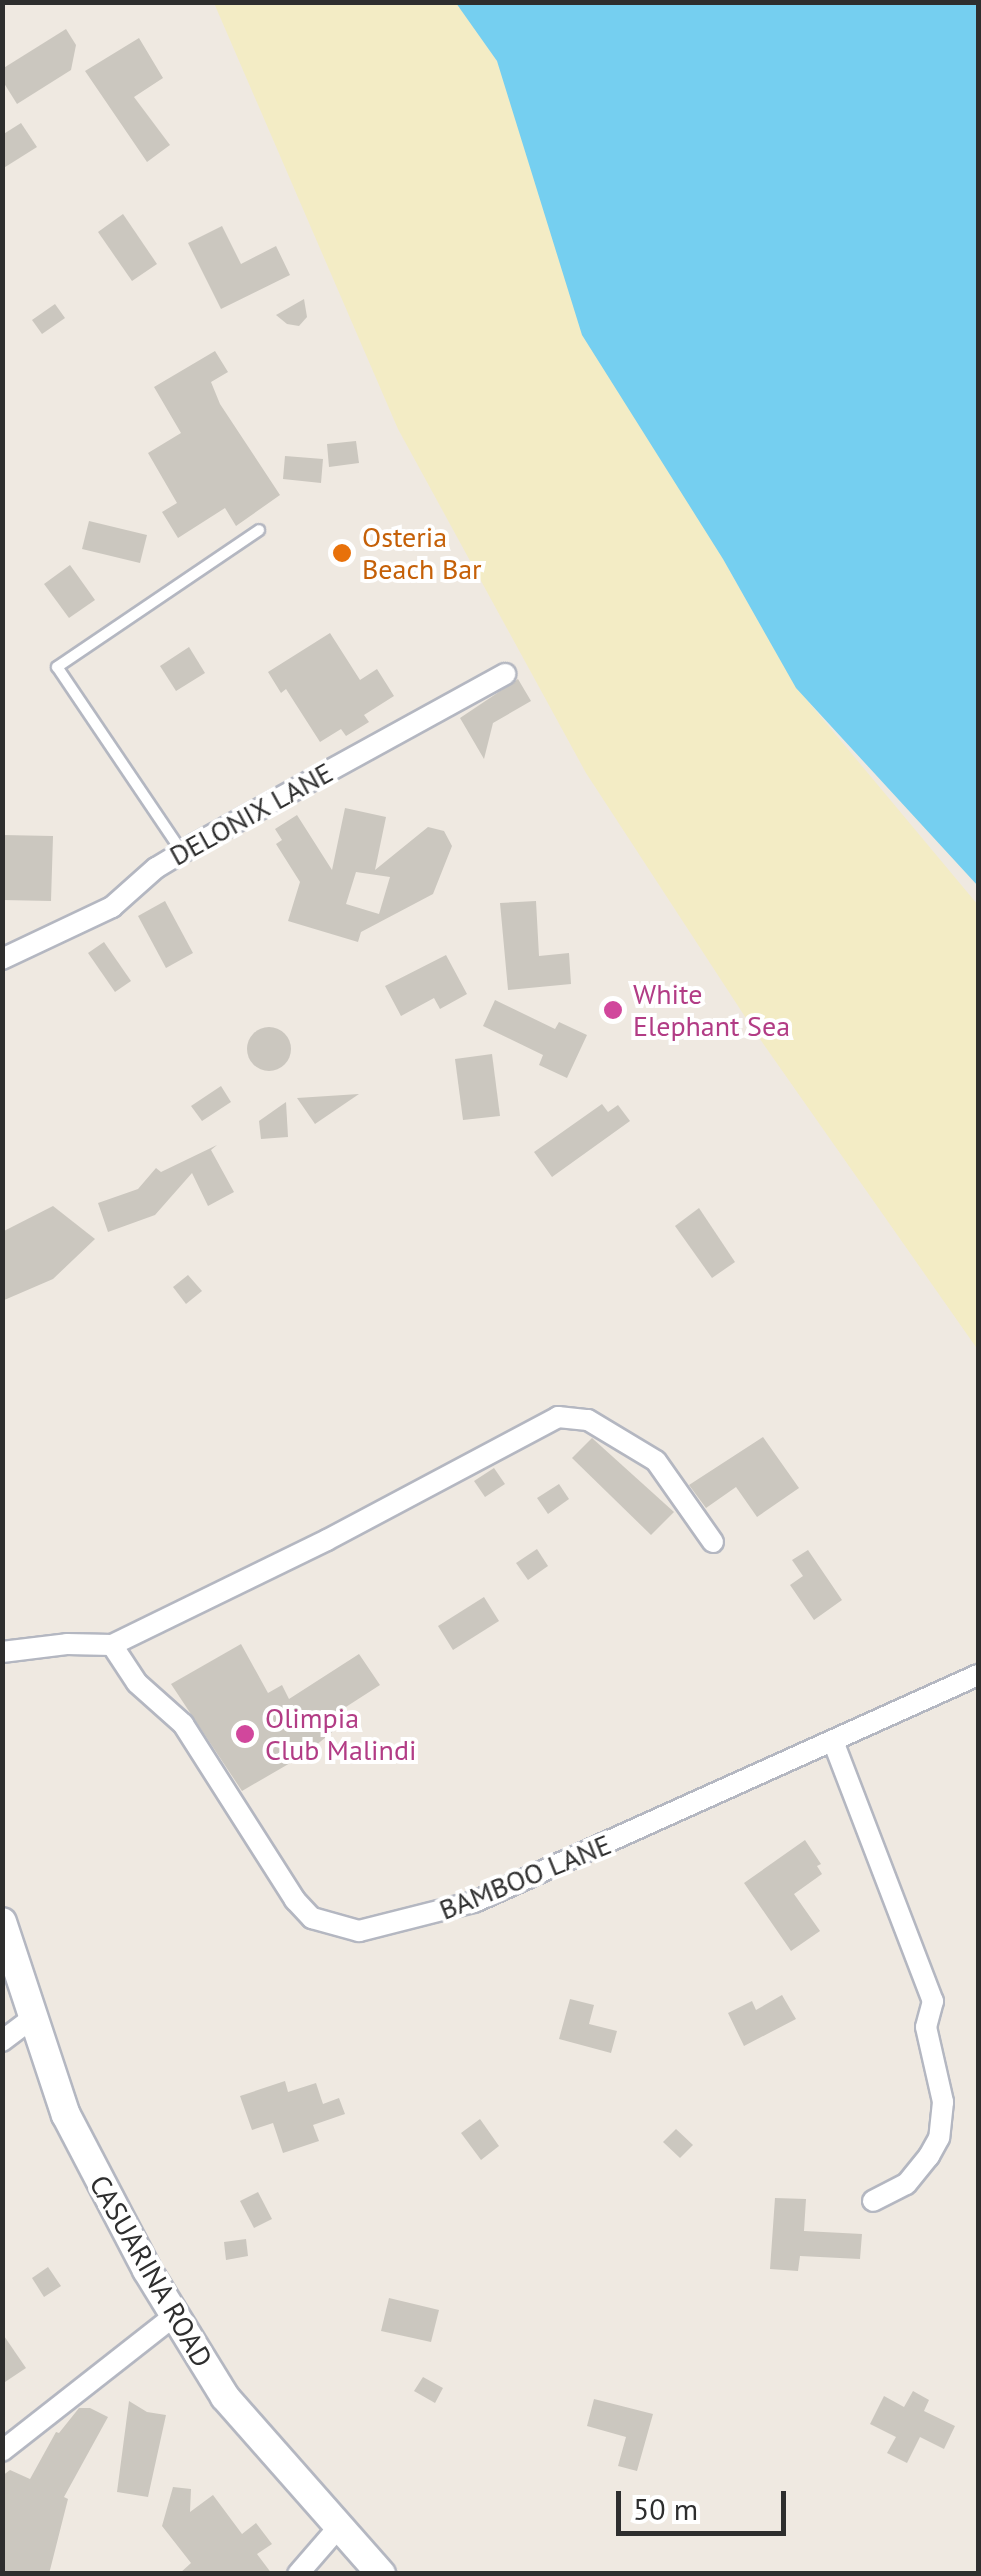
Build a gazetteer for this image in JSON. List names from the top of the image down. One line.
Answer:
{"streets":{"street":["DELONIX LANE","BAMBOO LANE","CASUARINA ROAD"]},"places":["Osteria Beach Bar","White Elephant Sea","Olimpia Club Malindi"],"scale_bar":"50 m"}
